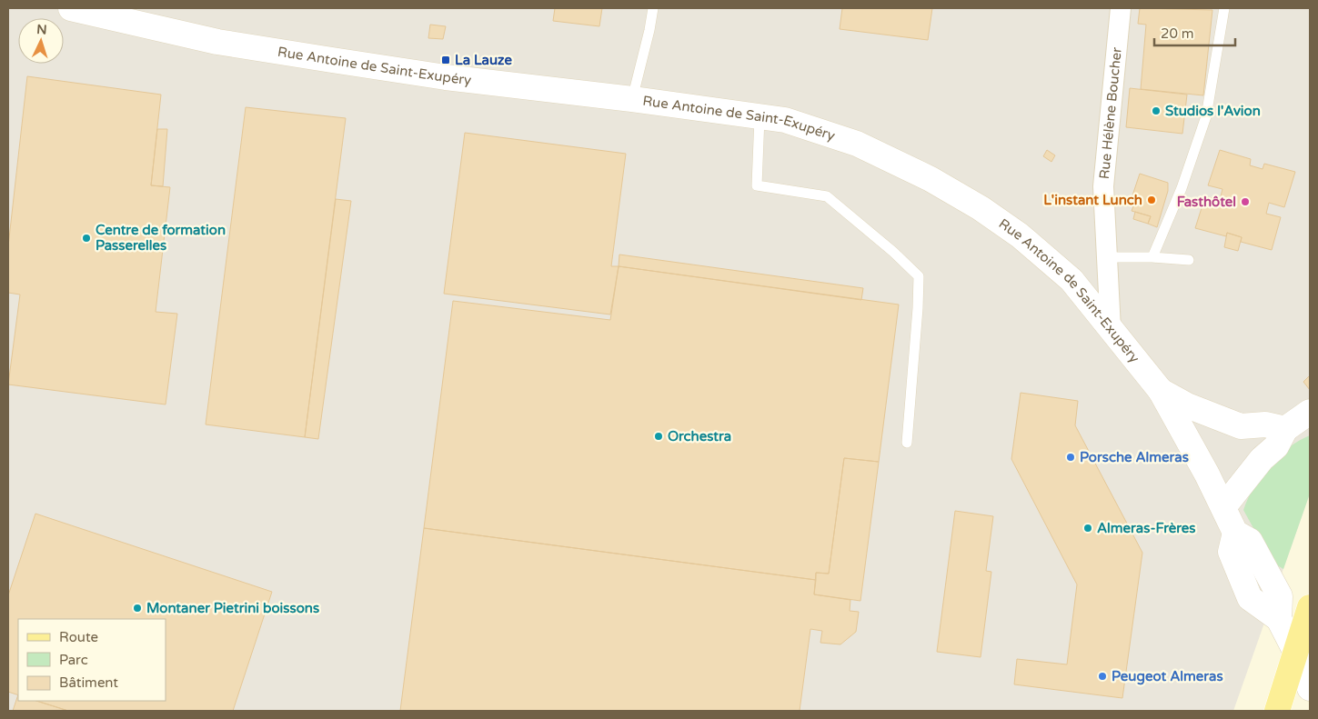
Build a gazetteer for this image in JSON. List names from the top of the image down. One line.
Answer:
{"streets":{"street":["Rue Antoine de Saint-Exupéry","Rue Hélène Boucher"]},"crossings":[["Rue Antoine de Saint-Exupéry","Rue Hélène Boucher"]],"places":{"transit":["La Lauze"],"other":["Studios l'Avion","L'instant Lunch","Fasthôtel","Centre de formation Passerelles","Orchestra","Porsche Almeras","Almeras-Frères","Montaner Pietrini boissons","Peugeot Almeras"]},"legend":["Route","Parc","Bâtiment"],"scale_bar":"20 m","north":"top"}
